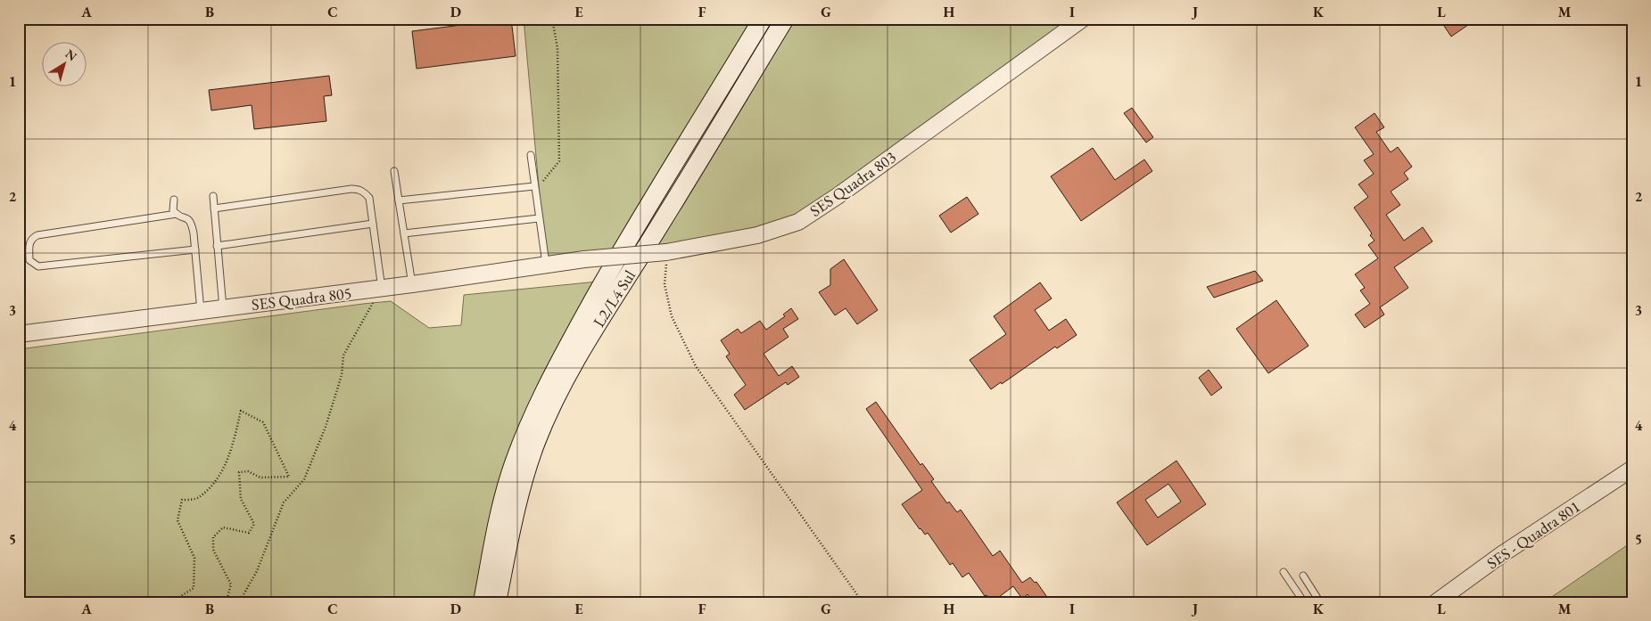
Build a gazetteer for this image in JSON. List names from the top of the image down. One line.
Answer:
{"streets":{"main road":["L2/L4 Sul"],"street":["SES Quadra 803","SES Quadra 805","SES - Quadra 801"]},"crossings":[["SES Quadra 803","SES Quadra 805"]],"north":"top right","grid":{"columns":["A","B","C","D","E","F","G","H","I","J","K","L","M"],"rows":["1","2","3","4","5"]}}
